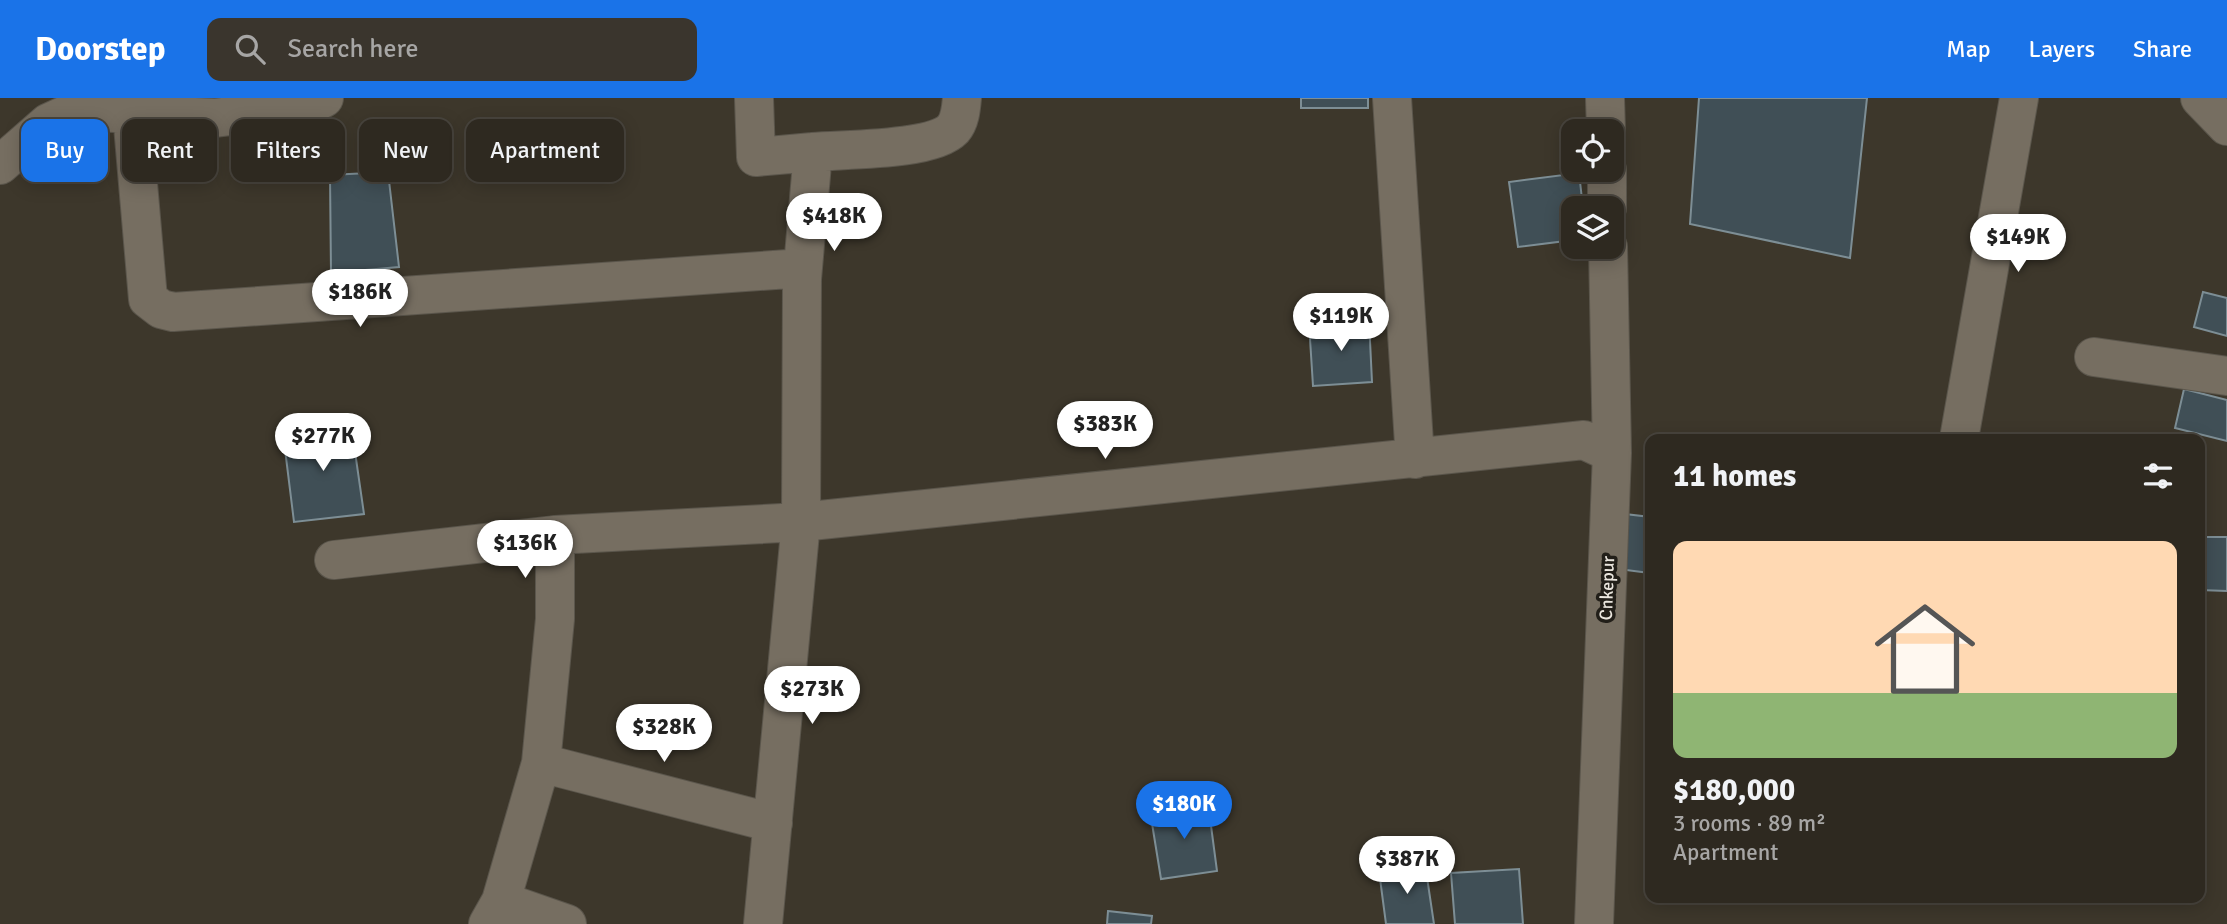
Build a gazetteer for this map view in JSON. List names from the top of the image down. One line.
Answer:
{"streets":{"street":["Cnkepur"]},"page":{"header":"Doorstep","search":"Search here","nav":["Map","Layers","Share"],"chip":["Buy","Rent","Filters","New","Apartment"],"price":["$418K","$149K","$186K","$119K","$383K","$277K","$136K","$273K","$328K","$180K","$387K"],"heading":"11 homes","list":[{"name":"$180,000","note":"3 rooms · 89 m² · Apartment"}]}}
